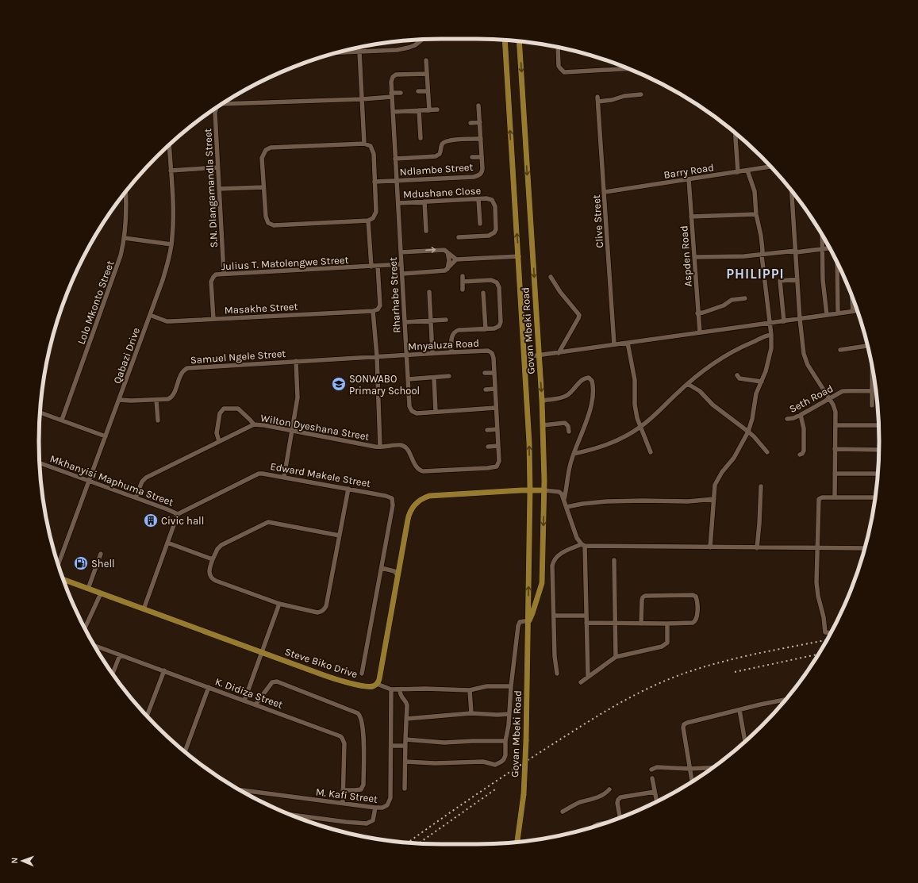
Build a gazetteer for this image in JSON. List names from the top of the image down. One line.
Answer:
{"streets":{"main road":["Govan Mbeki Road","Steve Biko Drive"],"street":["Ndlambe Street","Barry Road","S.N. Dlangamandla Street","Mdushane Close","Clive Street","Aspden Road","Julius T. Matolengwe Street","Rharhabe Street","Lolo Mkonto Street","Masakhe Street","Mnyaluza Road","Qabazi Drive","Samuel Ngele Street","Seth Road","Wilton Dyeshana Street","Edward Makele Street","Mkhanyisi Maphuma Street","K. Didiza Street","M. Kafi Street"]},"crossings":[["Ndlambe Street","Rharhabe Street"],["Barry Road","Clive Street"],["Barry Road","Aspden Road"],["S.N. Dlangamandla Street","Julius T. Matolengwe Street"],["S.N. Dlangamandla Street","Rharhabe Street"],["Mdushane Close","Rharhabe Street"],["Julius T. Matolengwe Street","Rharhabe Street"],["Julius T. Matolengwe Street","Masakhe Street"],["Rharhabe Street","Mnyaluza Road"],["Masakhe Street","Qabazi Drive"],["Masakhe Street","Wilton Dyeshana Street"],["Mnyaluza Road","Samuel Ngele Street"],["Mnyaluza Road","Wilton Dyeshana Street"],["Qabazi Drive","Samuel Ngele Street"],["Qabazi Drive","Mkhanyisi Maphuma Street"],["Samuel Ngele Street","Wilton Dyeshana Street"],["Wilton Dyeshana Street","Mkhanyisi Maphuma Street"],["Edward Makele Street","Mkhanyisi Maphuma Street"],["Mkhanyisi Maphuma Street","Steve Biko Drive"],["K. Didiza Street","M. Kafi Street"]],"districts":["PHILIPPI"],"places":{"school or university":["SONWABO Primary School"],"building":["Civic hall"],"fuel station":["Shell"]},"north":"left"}
